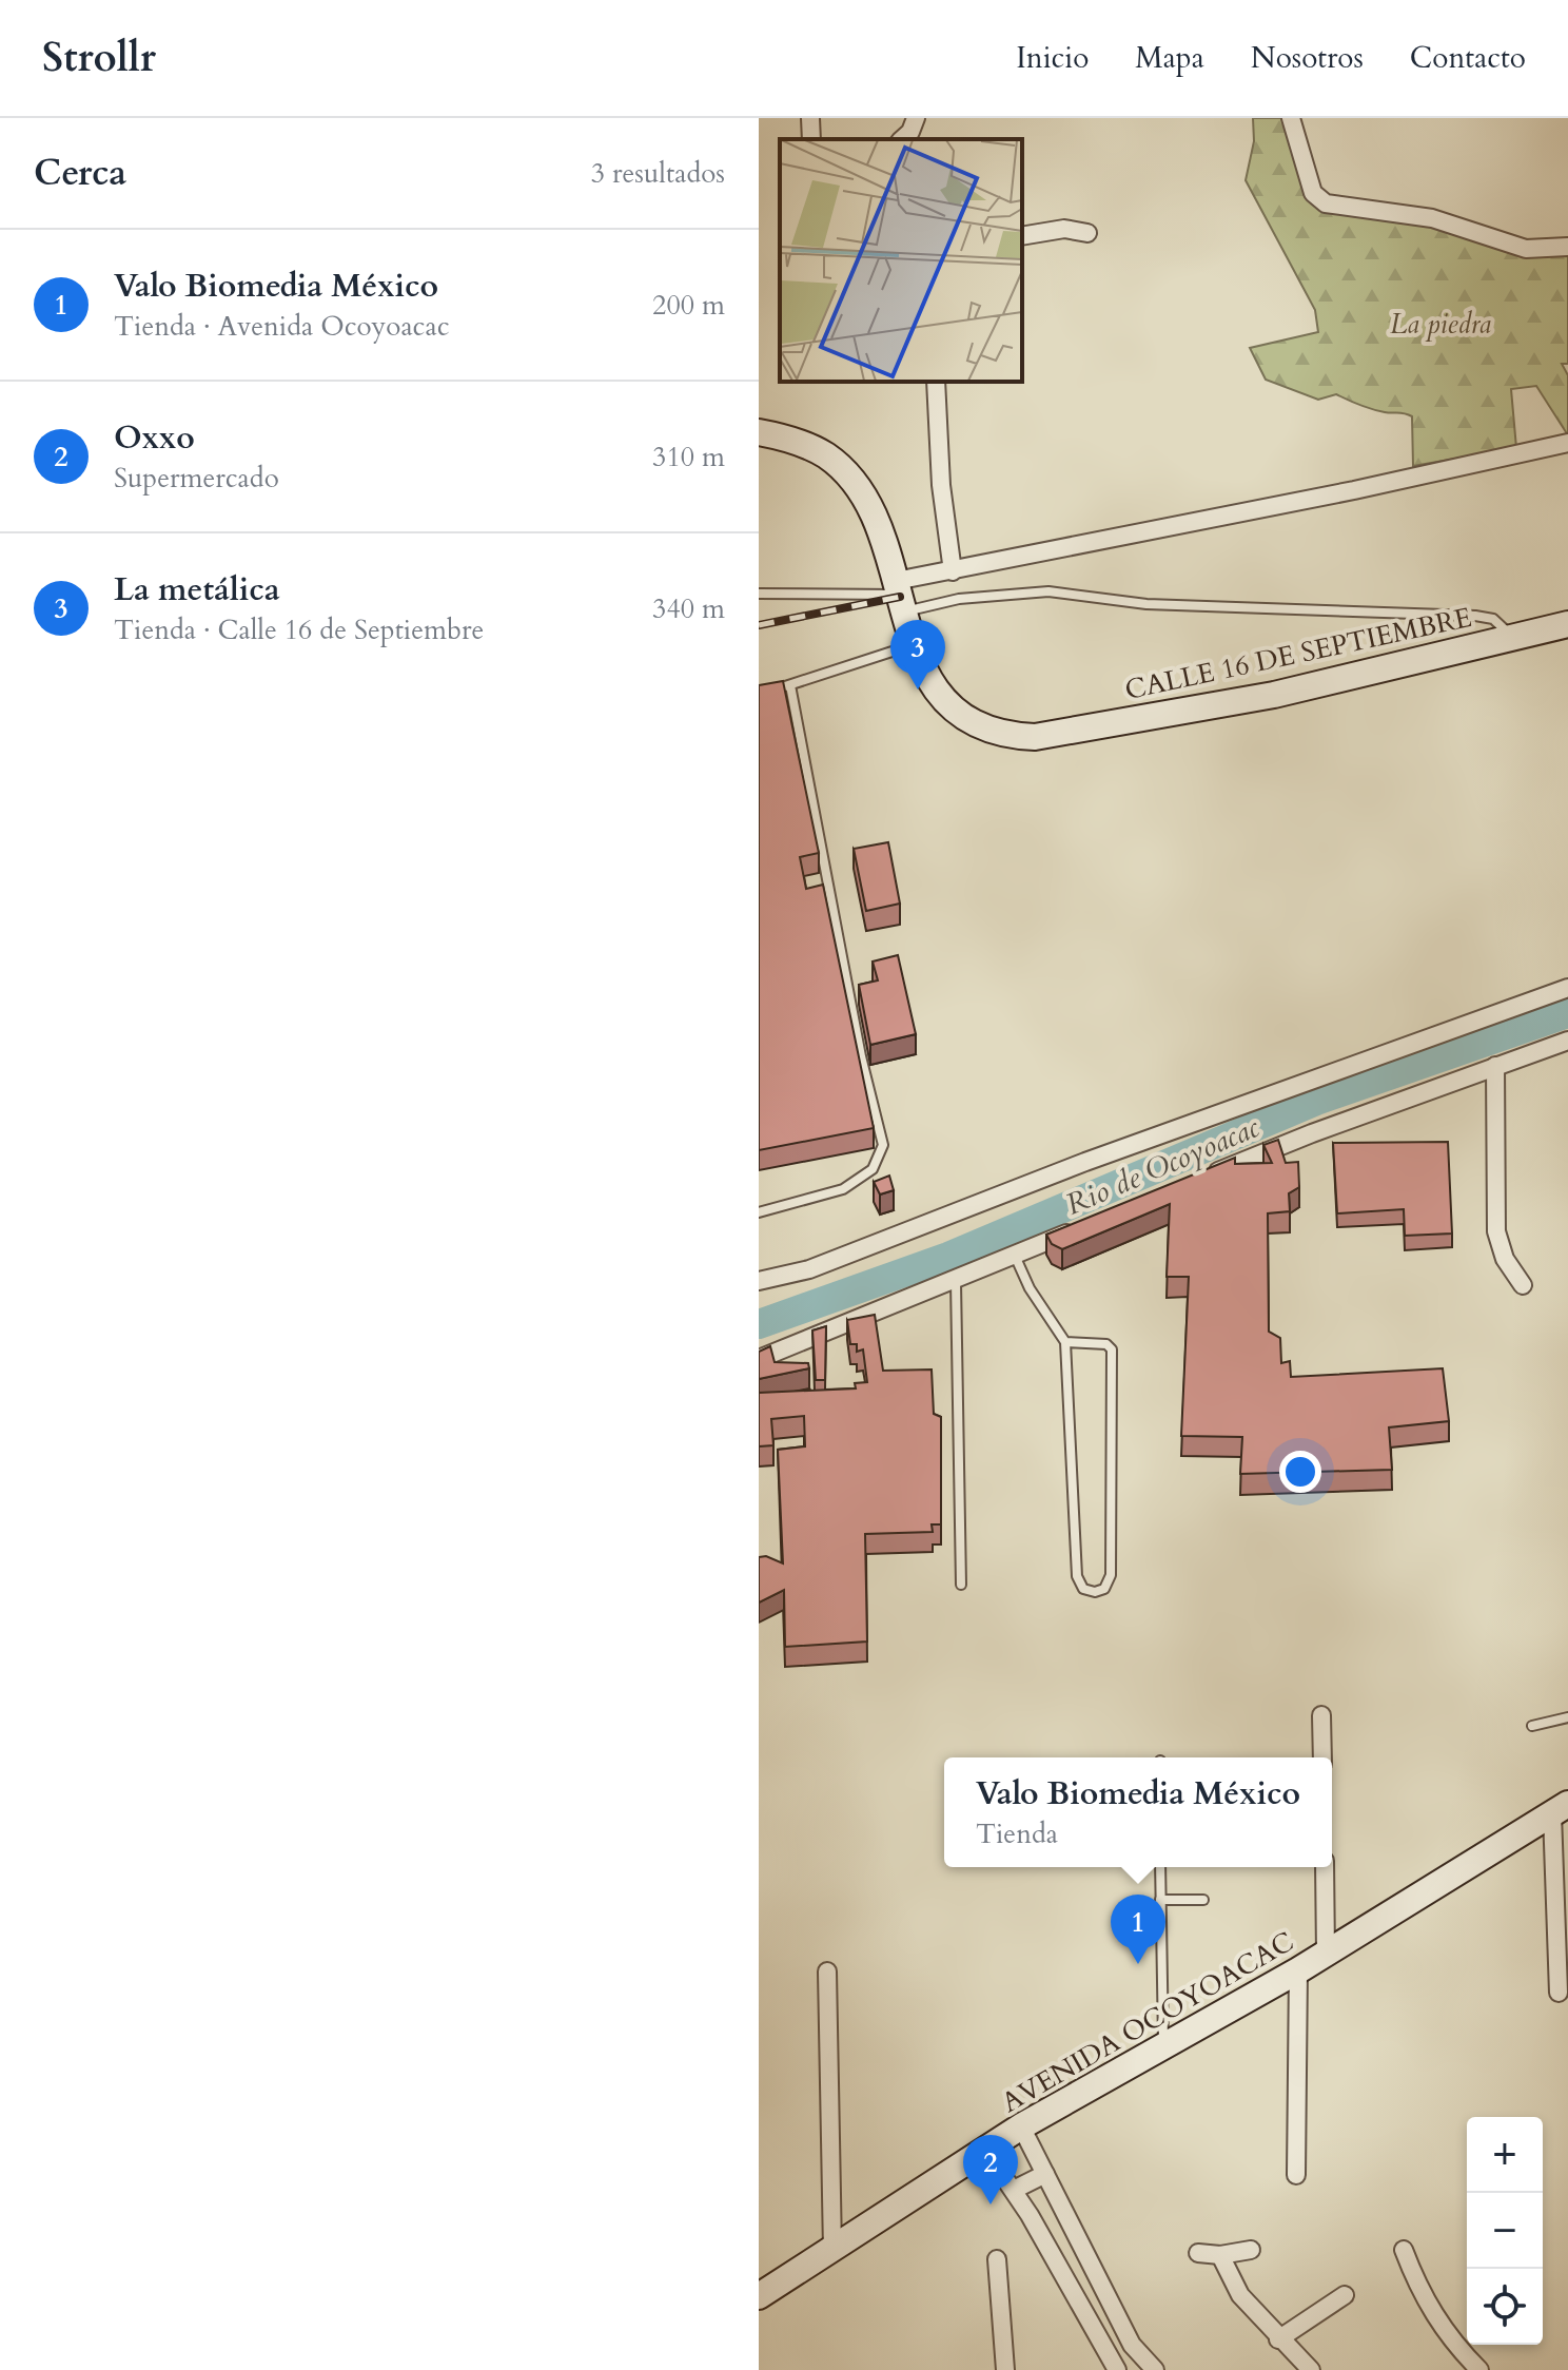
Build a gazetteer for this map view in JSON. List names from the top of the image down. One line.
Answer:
{"streets":{"main road":["CALLE 16 DE SEPTIEMBRE","AVENIDA OCOYOACAC"]},"water":["Rio de Ocoyoacac"],"parks":["La piedra"],"page":{"header":"Strollr","nav":["Inicio","Mapa","Nosotros","Contacto"],"heading":["Cerca","3 resultados"],"list":[{"mark":"1","name":"Valo Biomedia México","note":"Tienda · Avenida Ocoyoacac","value":"200 m"},{"mark":"2","name":"Oxxo","note":"Supermercado","value":"310 m"},{"mark":"3","name":"La metálica","note":"Tienda · Calle 16 de Septiembre","value":"340 m"}],"pins":["3","1","2"],"popup":["Valo Biomedia México","Tienda"],"map_buttons":["+","−"]}}
